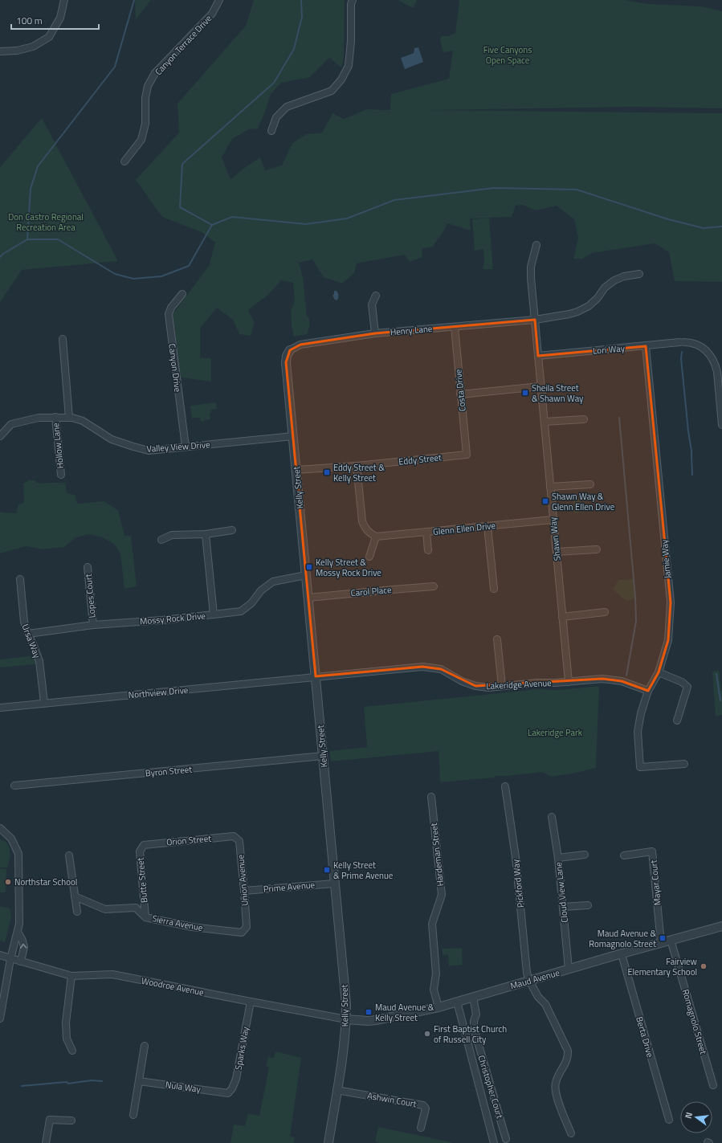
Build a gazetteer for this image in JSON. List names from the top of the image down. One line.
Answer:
{"streets":{"street":["Canyon Terrace Drive","Henry Lane","Lori Way","Canyon Drive","Costa Drive","Hollow Lane","Valley View Drive","Eddy Street","Kelly Street","Glenn Ellen Drive","Shawn Way","Jamie Way","Carol Place","Lopes Court","Mossy Rock Drive","Ursa Way","Lakeridge Avenue","Northview Drive","Byron Street","Orion Street","Hardeman Street","Butte Street","Union Avenue","Mayar Court","Pickford Way","Prime Avenue","Cloud View Lane","Sierra Avenue","Maud Avenue","Woodroe Avenue","Romagnolo Street","Berta Drive","Sparks Way","Nula Way","Christopher Court","Ashwin Court"]},"crossings":[["Henry Lane","Costa Drive"],["Henry Lane","Kelly Street"],["Henry Lane","Shawn Way"],["Lori Way","Shawn Way"],["Lori Way","Jamie Way"],["Canyon Drive","Valley View Drive"],["Costa Drive","Eddy Street"],["Hollow Lane","Valley View Drive"],["Valley View Drive","Kelly Street"],["Eddy Street","Kelly Street"],["Kelly Street","Carol Place"],["Kelly Street","Mossy Rock Drive"],["Kelly Street","Lakeridge Avenue"],["Kelly Street","Northview Drive"],["Kelly Street","Byron Street"],["Kelly Street","Prime Avenue"],["Kelly Street","Maud Avenue"],["Kelly Street","Woodroe Avenue"],["Kelly Street","Ashwin Court"],["Glenn Ellen Drive","Shawn Way"],["Shawn Way","Lakeridge Avenue"],["Jamie Way","Lakeridge Avenue"],["Lopes Court","Mossy Rock Drive"],["Mossy Rock Drive","Ursa Way"],["Ursa Way","Northview Drive"],["Lakeridge Avenue","Northview Drive"],["Orion Street","Butte Street"],["Orion Street","Union Avenue"],["Hardeman Street","Maud Avenue"],["Butte Street","Sierra Avenue"],["Union Avenue","Prime Avenue"],["Union Avenue","Sierra Avenue"],["Mayar Court","Maud Avenue"],["Pickford Way","Maud Avenue"],["Cloud View Lane","Maud Avenue"],["Maud Avenue","Woodroe Avenue"],["Maud Avenue","Romagnolo Street"],["Maud Avenue","Berta Drive"],["Maud Avenue","Christopher Court"],["Woodroe Avenue","Sparks Way"],["Sparks Way","Nula Way"]],"parks":["Five Canyons Open Space","Don Castro Regional Recreation Area","Lakeridge Park"],"places":{"transit":["Sheila Street & Shawn Way","Eddy Street & Kelly Street","Shawn Way & Glenn Ellen Drive","Kelly Street & Mossy Rock Drive","Kelly Street & Prime Avenue","Maud Avenue & Romagnolo Street","Maud Avenue & Kelly Street"],"other":["Northstar School","Fairview Elementary School","First Baptist Church of Russell City"]},"scale_bar":"100 m","north":"left"}
